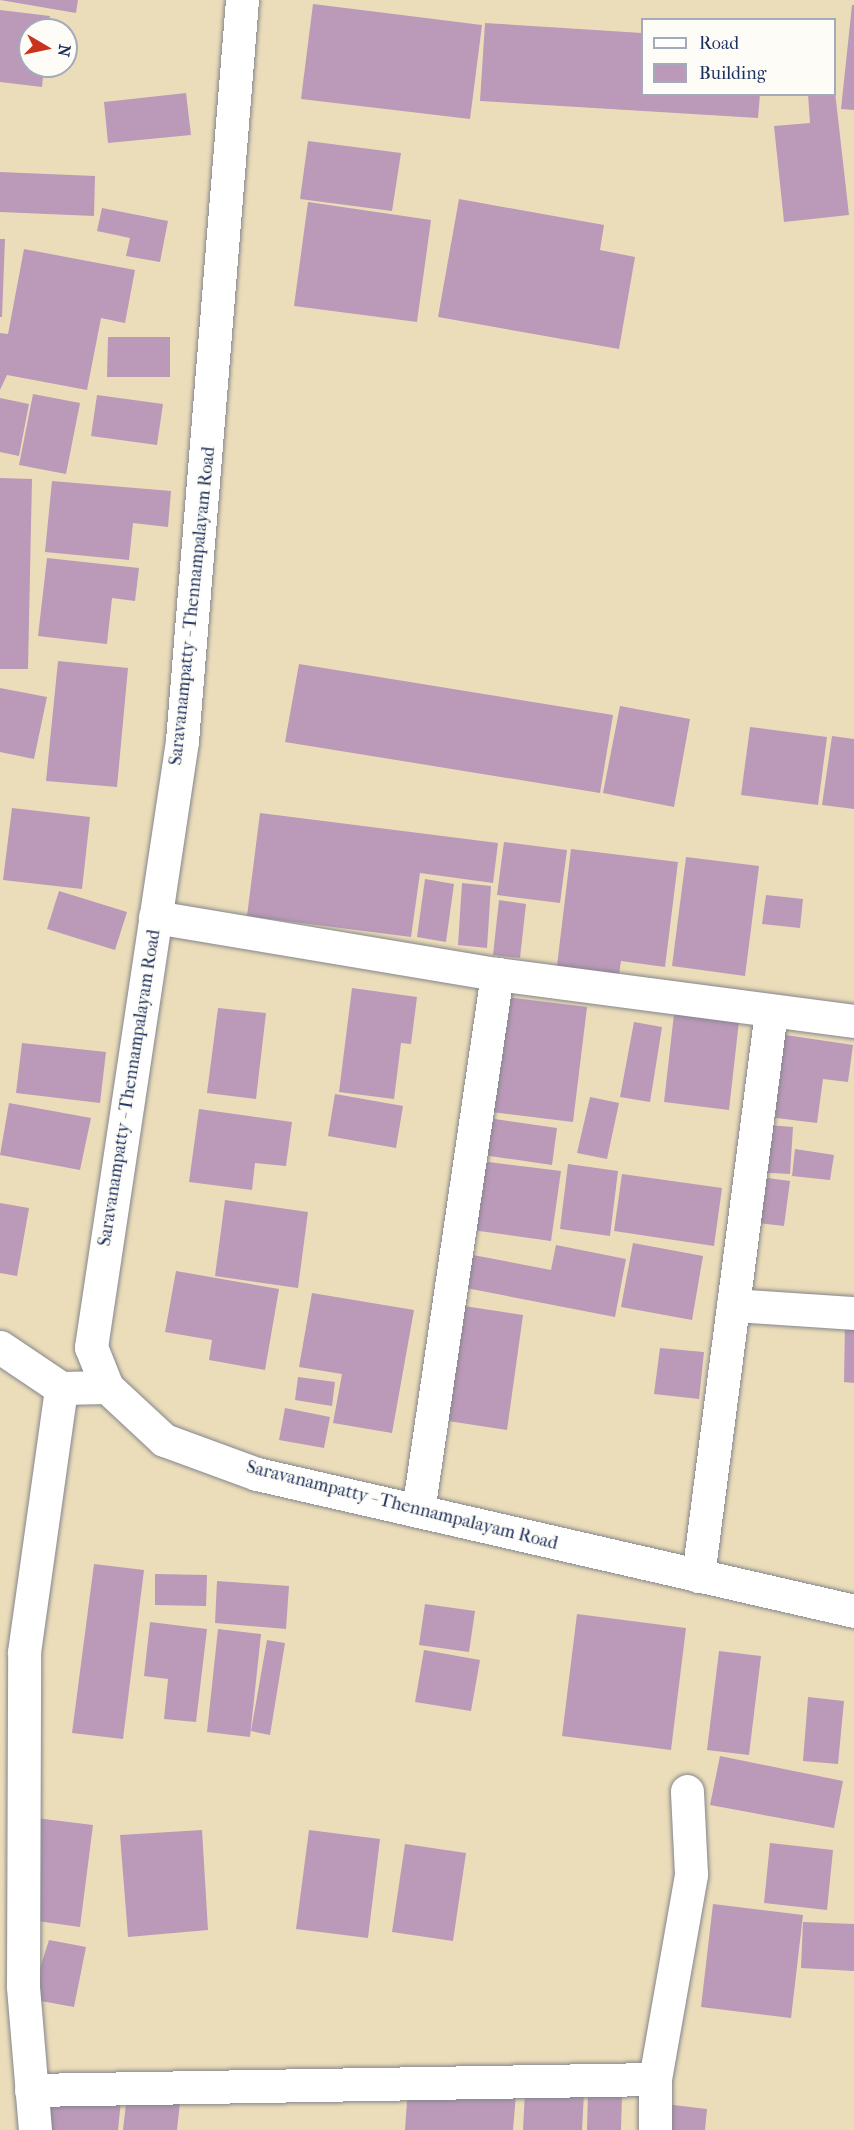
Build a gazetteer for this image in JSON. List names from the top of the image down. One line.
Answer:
{"streets":{"street":["Saravanampatty - Thennampalayam Road"]},"legend":["Road","Building"],"north":"right"}
